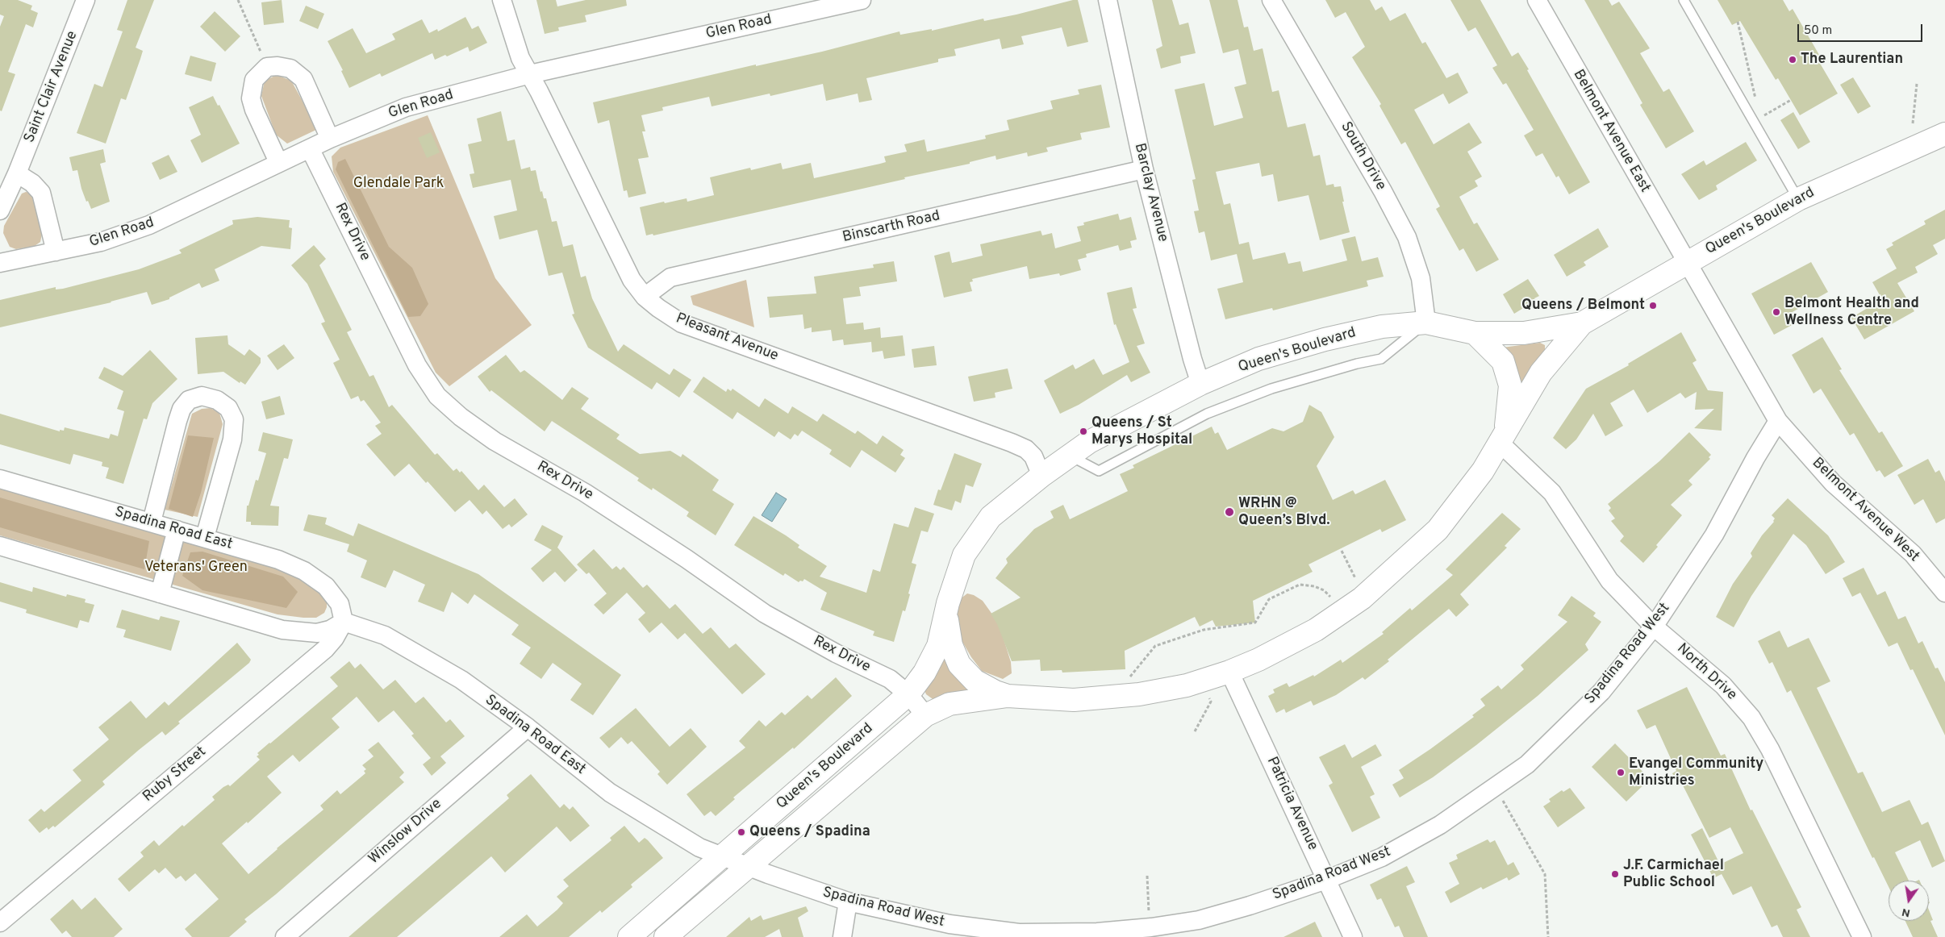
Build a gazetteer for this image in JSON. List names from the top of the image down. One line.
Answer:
{"streets":{"street":["Glen Road","Saint Clair Avenue","Belmont Avenue East","South Drive","Barclay Avenue","Queen's Boulevard","Binscarth Road","Rex Drive","Pleasant Avenue","Belmont Avenue West","Spadina Road East","Spadina Road West","North Drive","Ruby Street","Patricia Avenue","Winslow Drive"]},"crossings":[["Glen Road","Rex Drive"],["Glen Road","Pleasant Avenue"],["Belmont Avenue East","Queen's Boulevard"],["Belmont Avenue East","Belmont Avenue West"],["South Drive","Queen's Boulevard"],["Barclay Avenue","Queen's Boulevard"],["Barclay Avenue","Binscarth Road"],["Queen's Boulevard","Rex Drive"],["Queen's Boulevard","Pleasant Avenue"],["Queen's Boulevard","Belmont Avenue West"],["Queen's Boulevard","Spadina Road East"],["Queen's Boulevard","Spadina Road West"],["Queen's Boulevard","North Drive"],["Queen's Boulevard","Patricia Avenue"],["Binscarth Road","Pleasant Avenue"],["Belmont Avenue West","Spadina Road West"],["Spadina Road East","Spadina Road West"],["Spadina Road East","Ruby Street"],["Spadina Road East","Winslow Drive"],["Spadina Road West","North Drive"],["Spadina Road West","Patricia Avenue"]],"parks":["Glendale Park","Veterans' Green"],"places":["The Laurentian","Queens / Belmont","Belmont Health and Wellness Centre","Queens / St Marys Hospital","WRHN @ Queen’s Blvd.","Evangel Community Ministries","Queens / Spadina","J.F. Carmichael Public School"],"scale_bar":"50 m","north":"bottom"}
